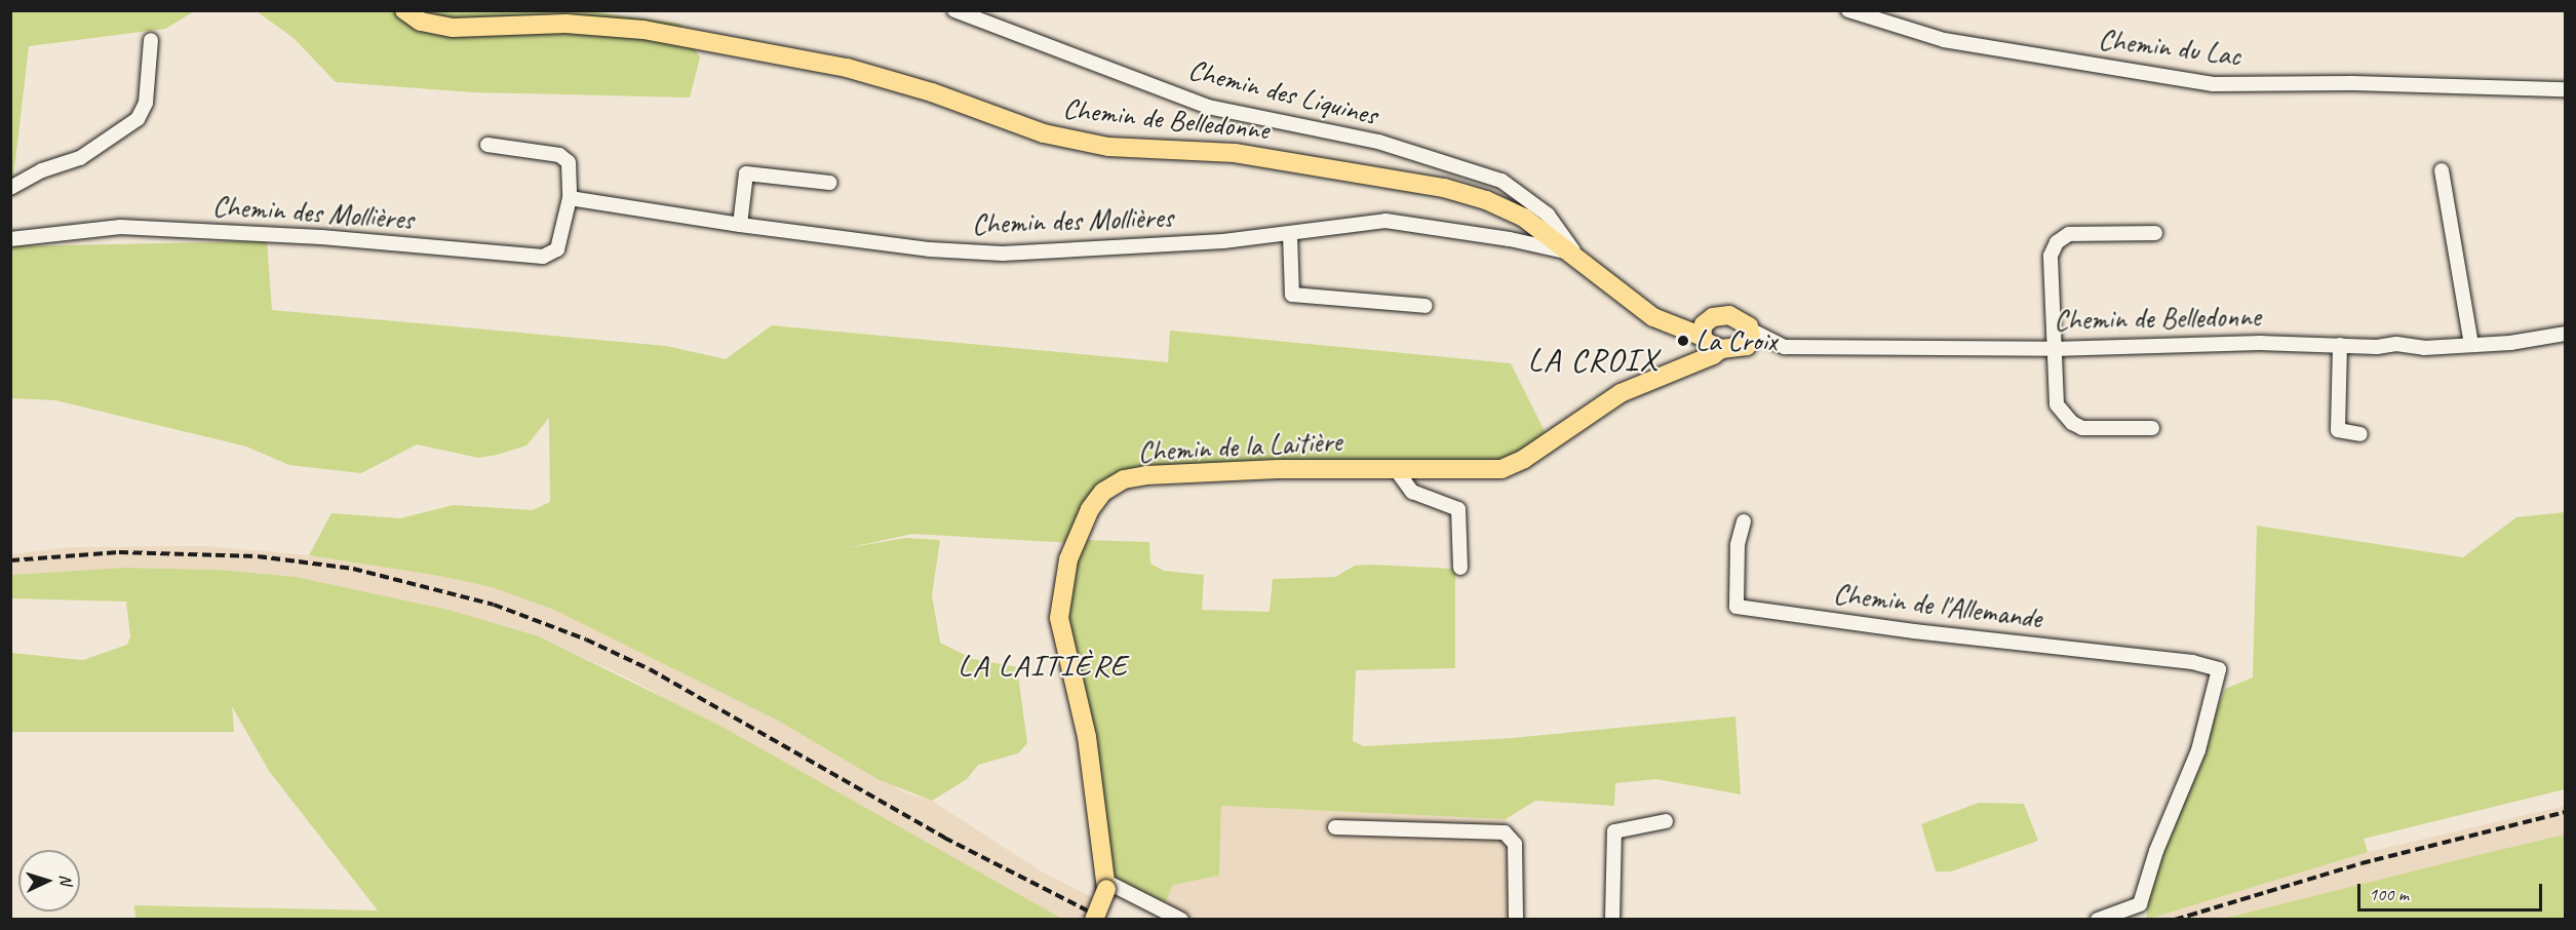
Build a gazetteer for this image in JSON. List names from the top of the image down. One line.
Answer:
{"streets":{"main road":["Chemin de Belledonne","Chemin de la Laitière"],"street":["Chemin du Lac","Chemin des Liquines","Chemin des Mollières","Chemin de l'Allemande"]},"crossings":[["Chemin des Liquines","Chemin de Belledonne"],["Chemin des Liquines","Chemin des Mollières"],["Chemin de Belledonne","Chemin des Mollières"],["Chemin de Belledonne","Chemin de la Laitière"]],"districts":["LA CROIX","LA LAITIÈRE"],"places":["La Croix"],"scale_bar":"100 m","north":"right"}
